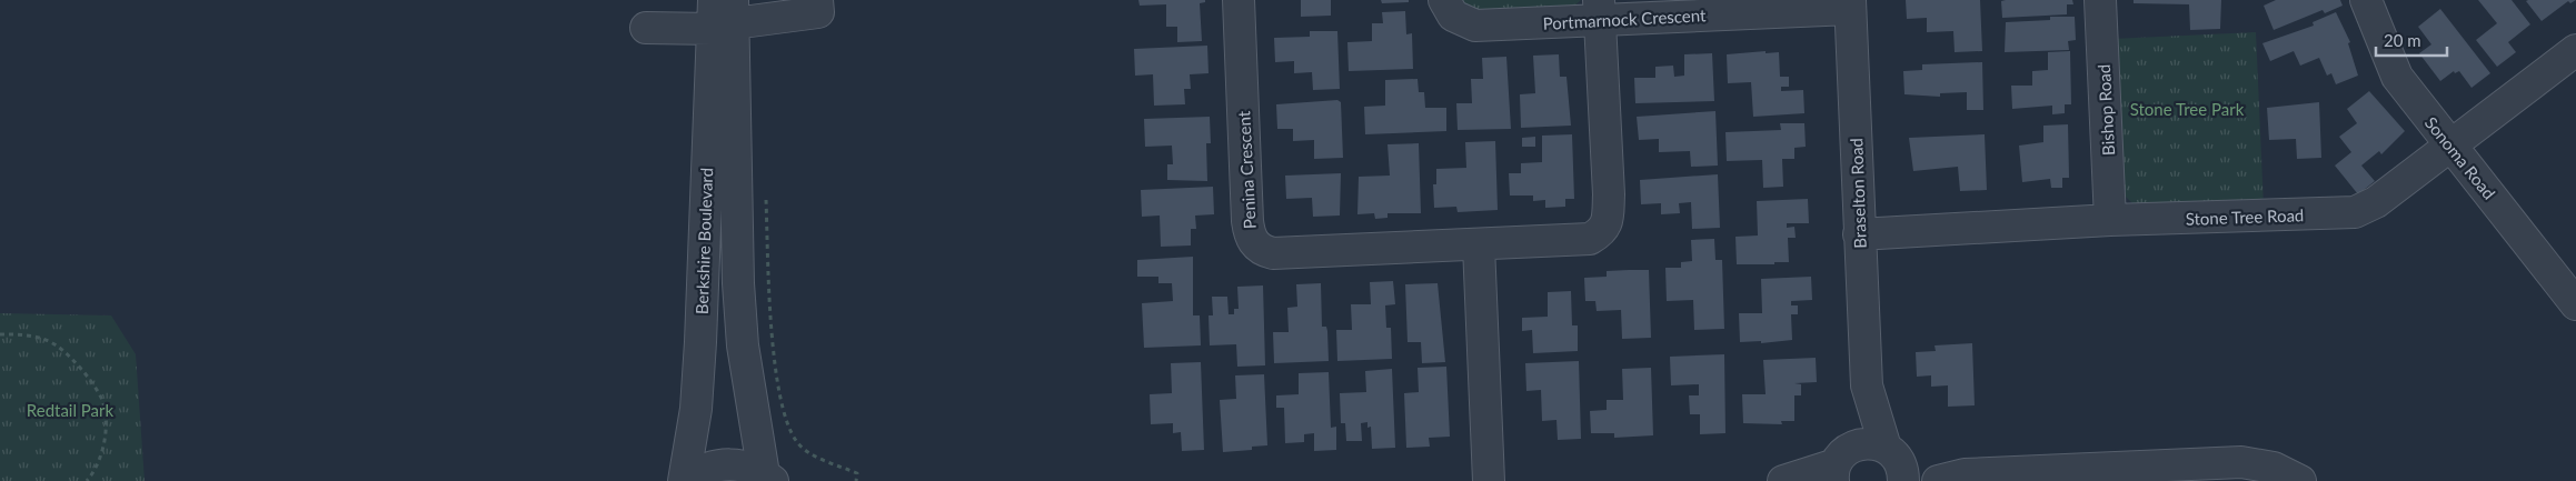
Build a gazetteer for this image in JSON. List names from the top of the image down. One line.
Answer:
{"streets":{"street":["Portmarnock Crescent","Bishop Road","Sonoma Road","Penina Crescent","Braselton Road","Stone Tree Road","Berkshire Boulevard"]},"crossings":[["Portmarnock Crescent","Penina Crescent"],["Portmarnock Crescent","Braselton Road"],["Bishop Road","Stone Tree Road"],["Sonoma Road","Stone Tree Road"],["Braselton Road","Stone Tree Road"]],"parks":["Stone Tree Park","Redtail Park"],"scale_bar":"20 m"}
